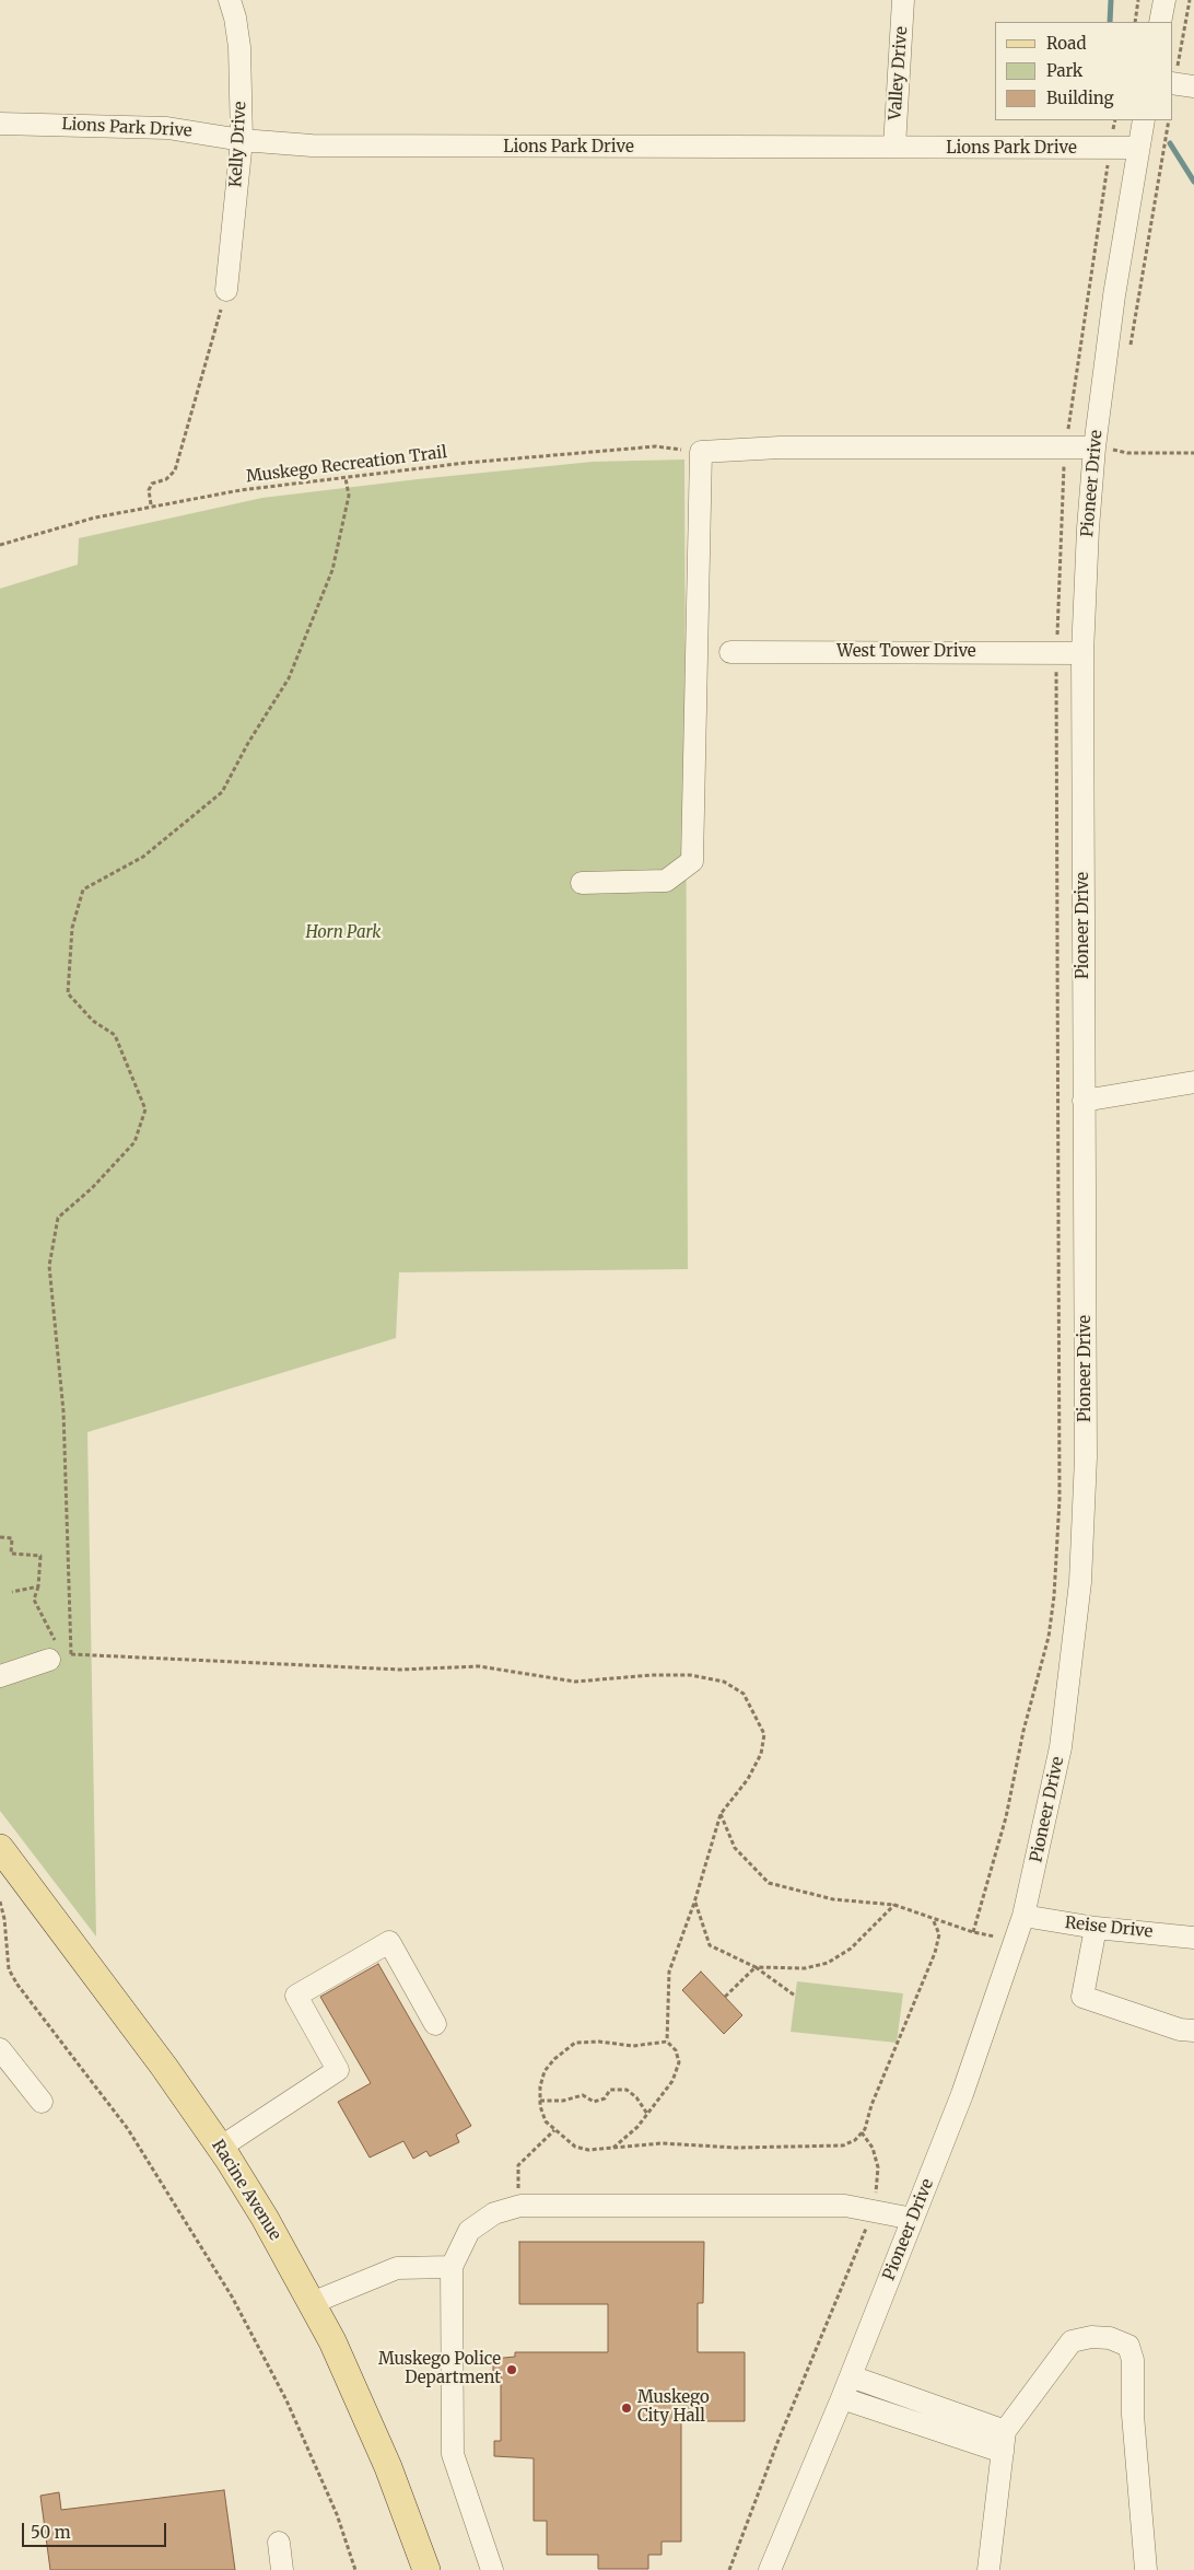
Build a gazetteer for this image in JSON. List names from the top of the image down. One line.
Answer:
{"streets":{"main road":["Racine Avenue"],"street":["Valley Drive","Lions Park Drive","Kelly Drive","Pioneer Drive","West Tower Drive","Reise Drive"],"path":["Muskego Recreation Trail"]},"crossings":[["Valley Drive","Lions Park Drive"],["Lions Park Drive","Kelly Drive"],["Lions Park Drive","Pioneer Drive"],["Pioneer Drive","West Tower Drive"],["Pioneer Drive","Reise Drive"]],"parks":["Horn Park"],"places":["Muskego Police Department","Muskego City Hall"],"legend":["Road","Park","Building"],"scale_bar":"50 m"}
